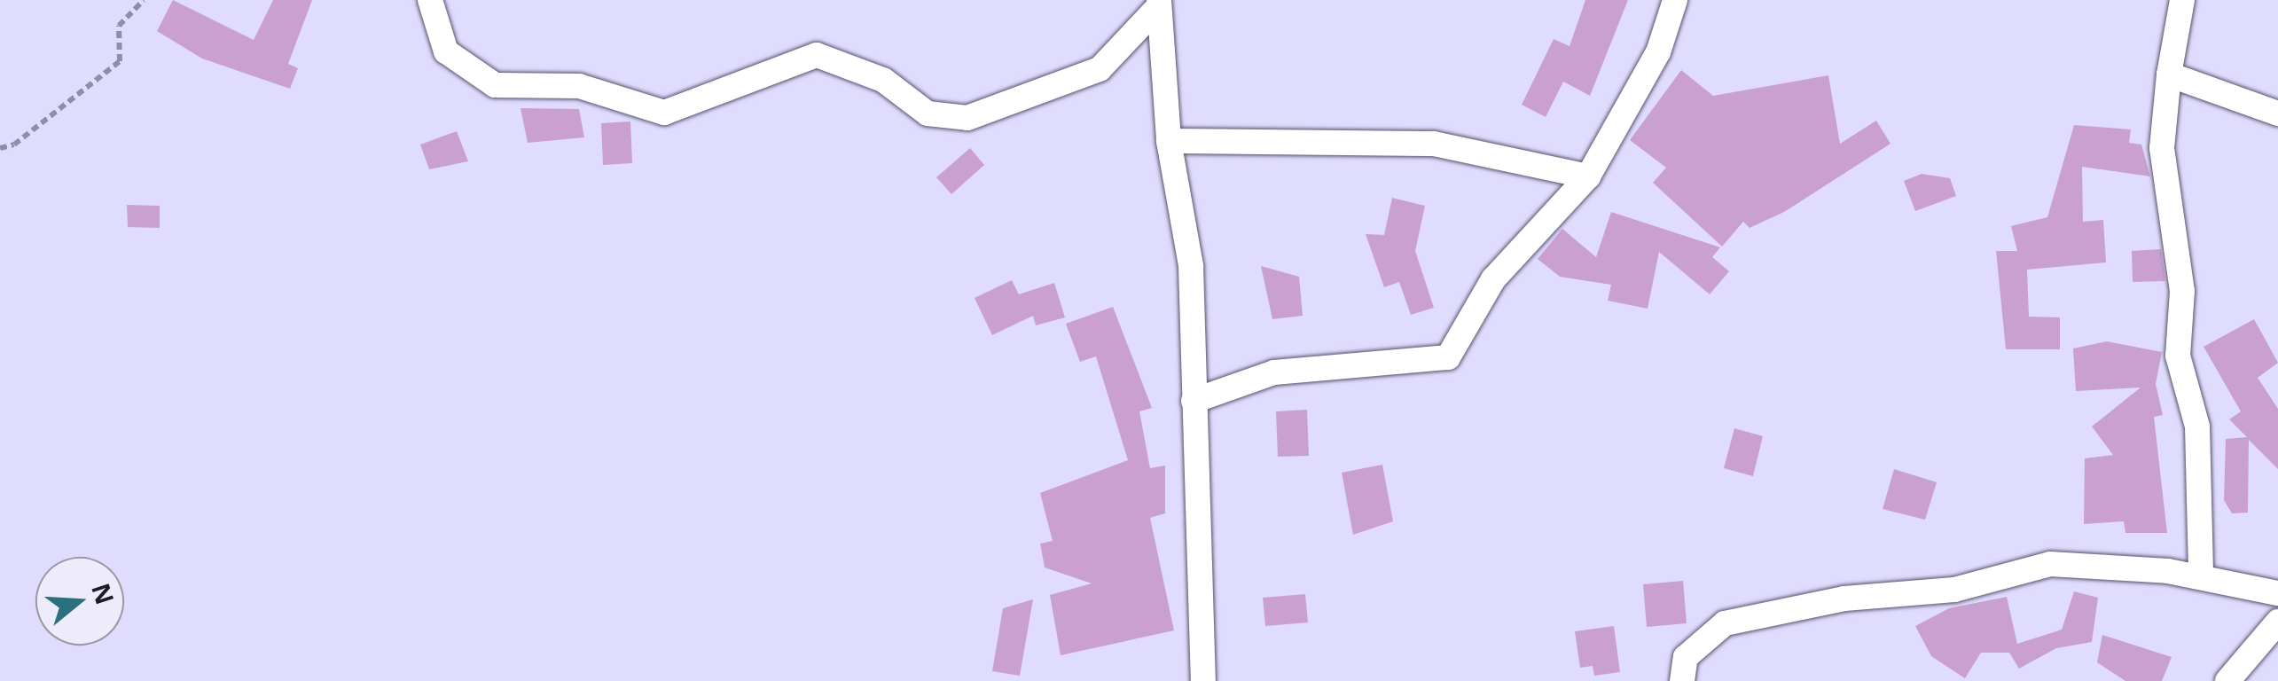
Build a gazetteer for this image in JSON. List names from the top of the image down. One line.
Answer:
{"north":"right"}
